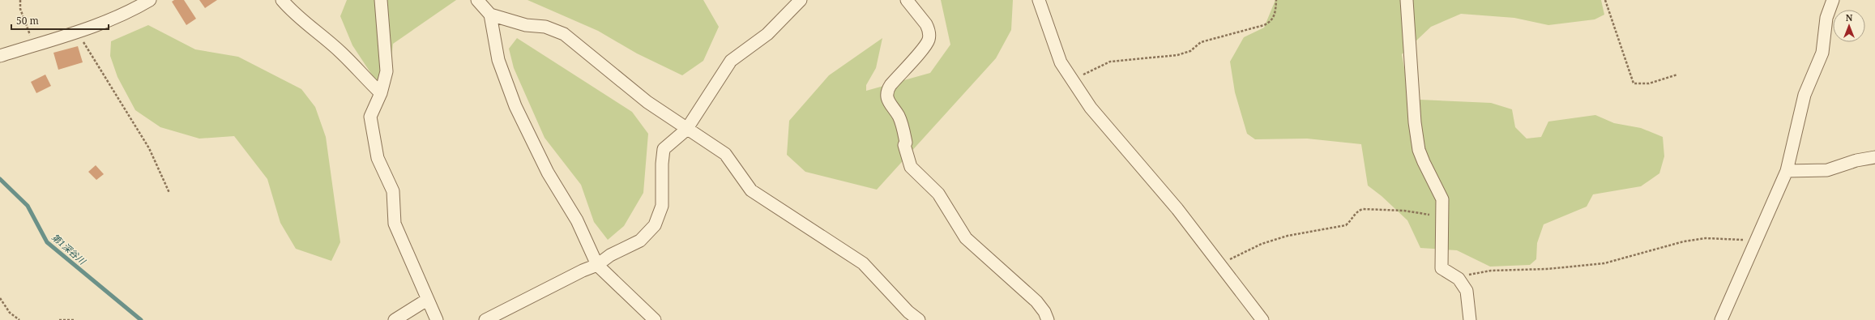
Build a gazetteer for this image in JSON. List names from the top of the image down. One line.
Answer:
{"water":["第1深谷川"],"scale_bar":"50 m","north":"top"}
